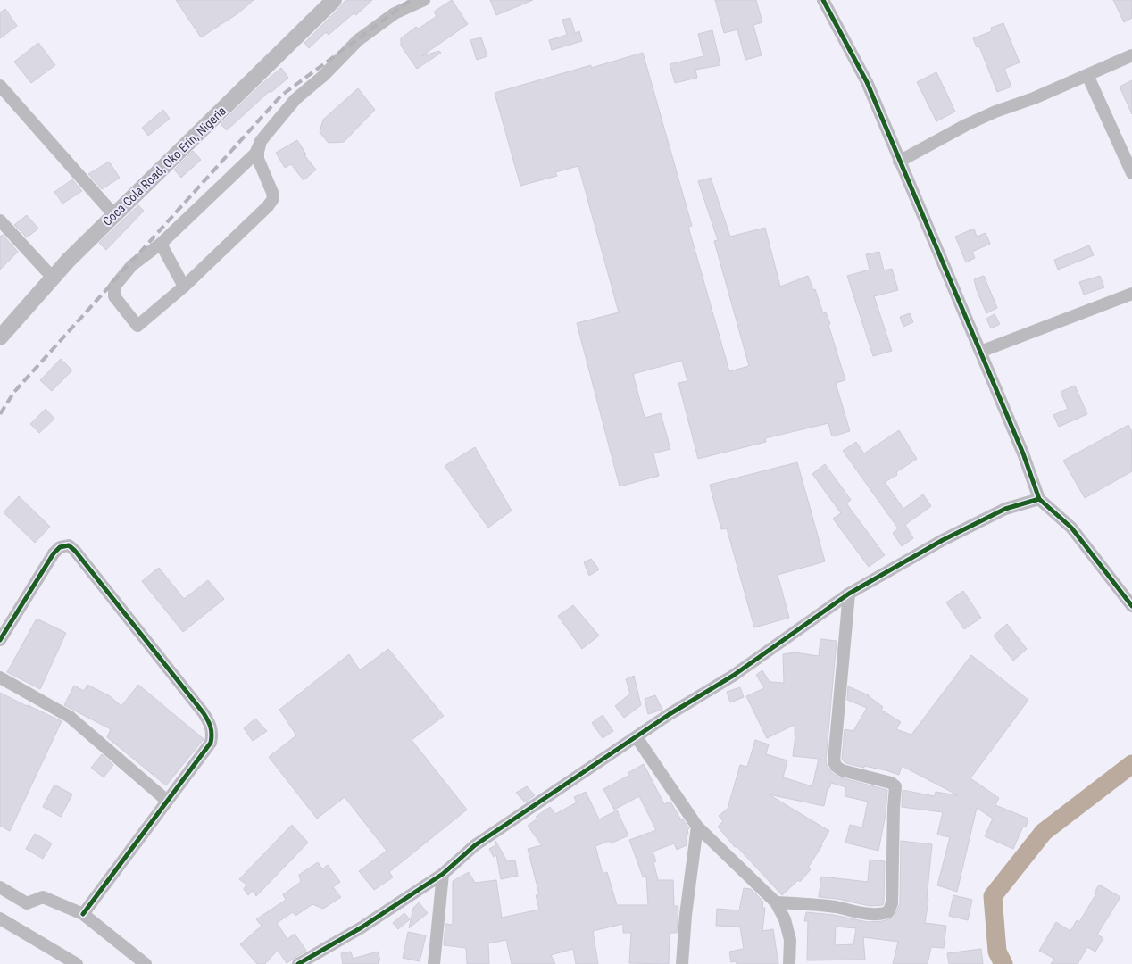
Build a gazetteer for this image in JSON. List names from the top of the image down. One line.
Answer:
{"streets":{"street":["Coca Cola Road, Oko Erin, Nigeria"]}}
